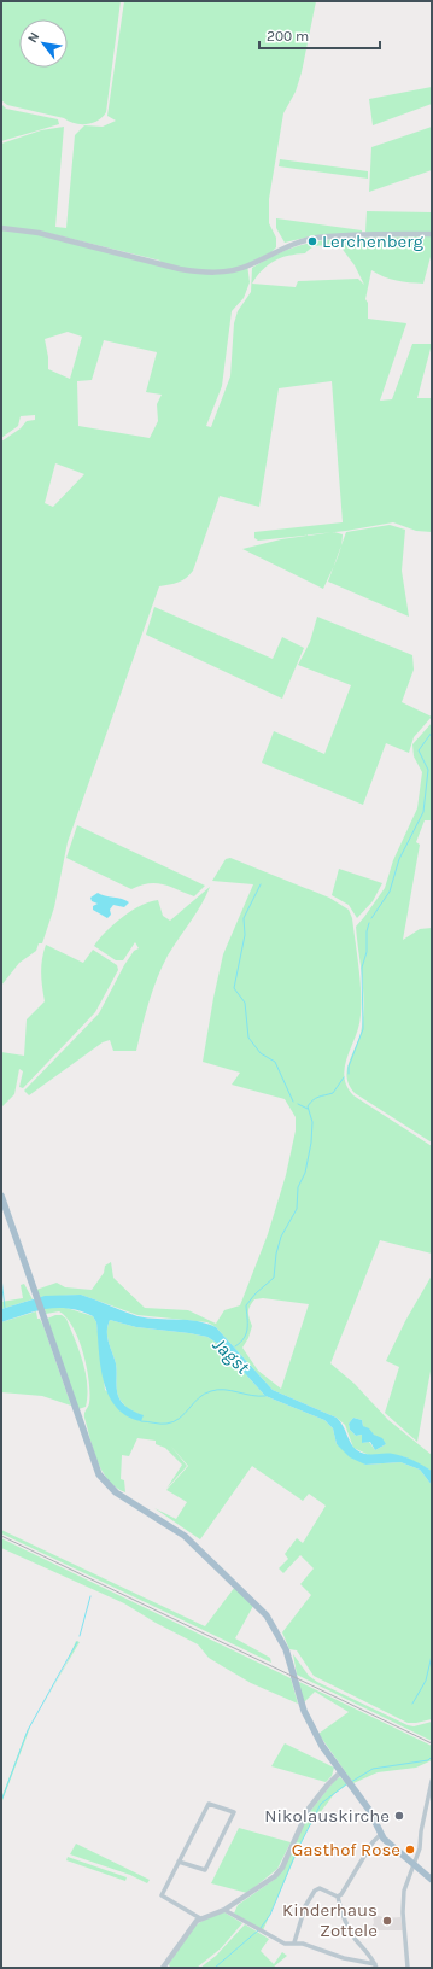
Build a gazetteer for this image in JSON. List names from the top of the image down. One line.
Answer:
{"water":["Jagst"],"places":["Lerchenberg","Nikolauskirche","Gasthof Rose","Kinderhaus Zottele"],"scale_bar":"200 m","north":"top left"}
